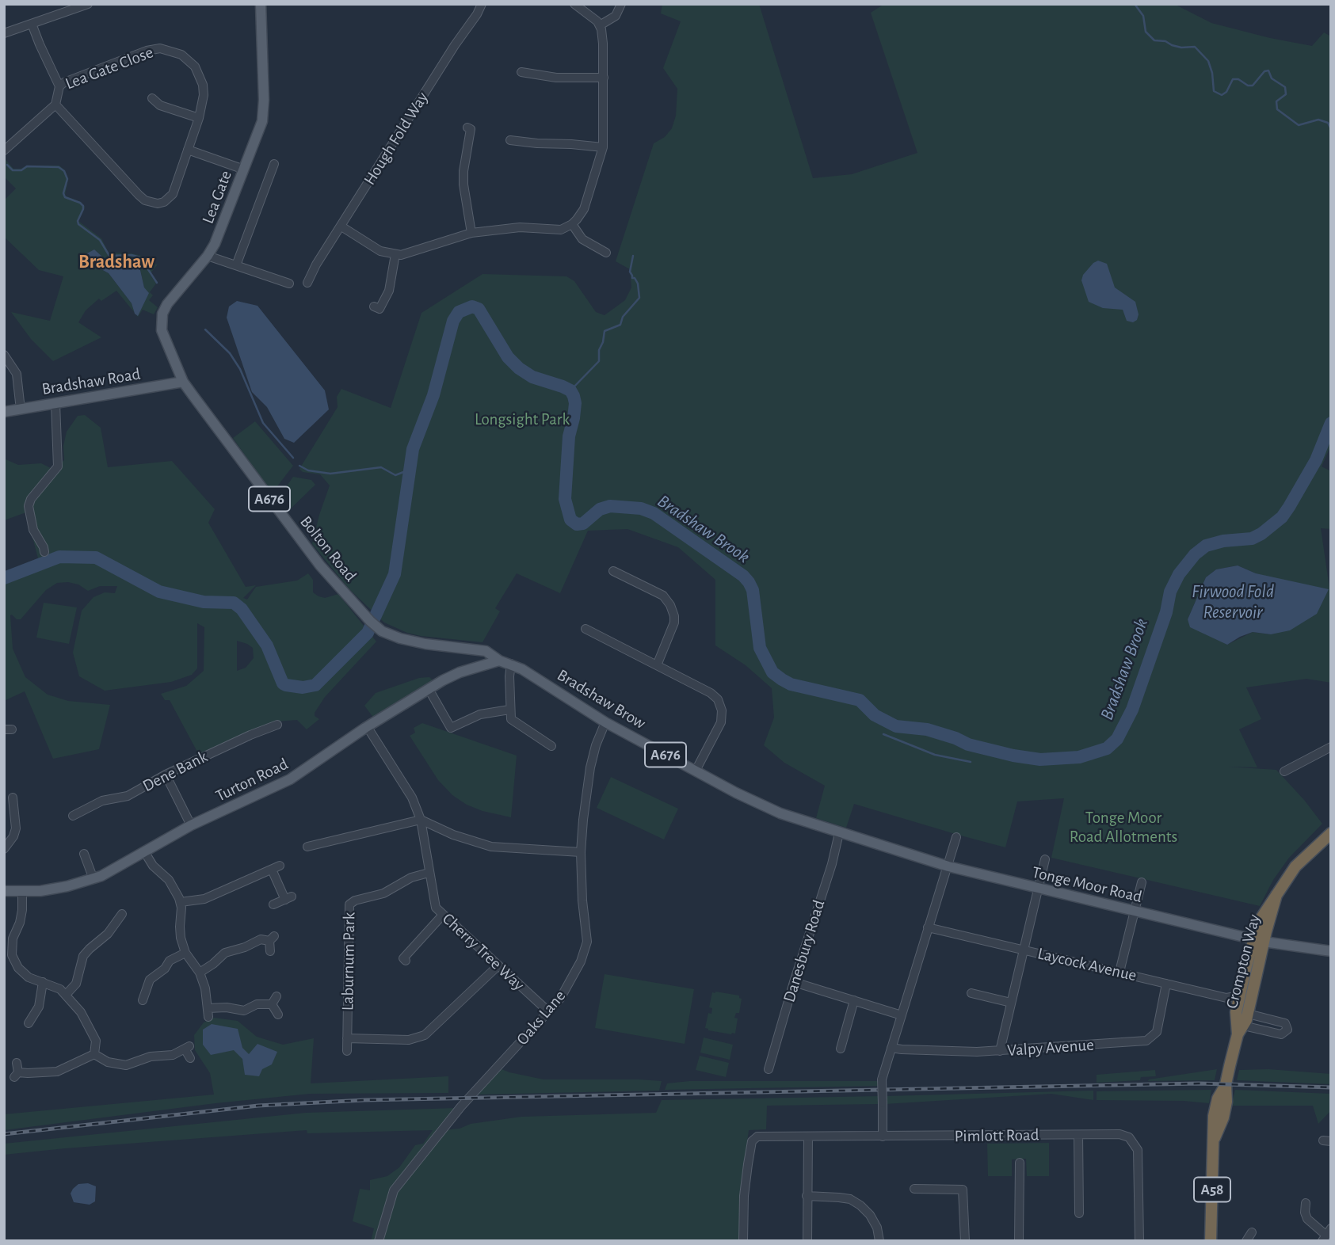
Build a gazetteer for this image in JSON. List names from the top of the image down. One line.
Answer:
{"streets":{"highway":["Crompton Way","A58"],"main road":["Lea Gate","Bradshaw Road","A676","Bolton Road","Bradshaw Brow","Turton Road","Tonge Moor Road"],"street":["Lea Gate Close","Hough Fold Way","Dene Bank","Danesbury Road","Cherry Tree Way","Laburnum Park","Laycock Avenue","Oaks Lane","Valpy Avenue","Pimlott Road"]},"crossings":[["Lea Gate","Bradshaw Road"],["Lea Gate","Bolton Road"],["Bradshaw Road","Bolton Road"],["Bolton Road","Bradshaw Brow"],["Bolton Road","Turton Road"],["Bradshaw Brow","Turton Road"],["Bradshaw Brow","Tonge Moor Road"],["Bradshaw Brow","Danesbury Road"],["Bradshaw Brow","Oaks Lane"],["Turton Road","Cherry Tree Way"],["Tonge Moor Road","Danesbury Road"],["Tonge Moor Road","Crompton Way"],["Cherry Tree Way","Laburnum Park"],["Cherry Tree Way","Oaks Lane"],["Crompton Way","Laycock Avenue"],["Laycock Avenue","Valpy Avenue"]],"districts":["Bradshaw"],"water":["Bradshaw Brook","Firwood Fold Reservoir"],"parks":["Longsight Park","Tonge Moor Road Allotments"]}
